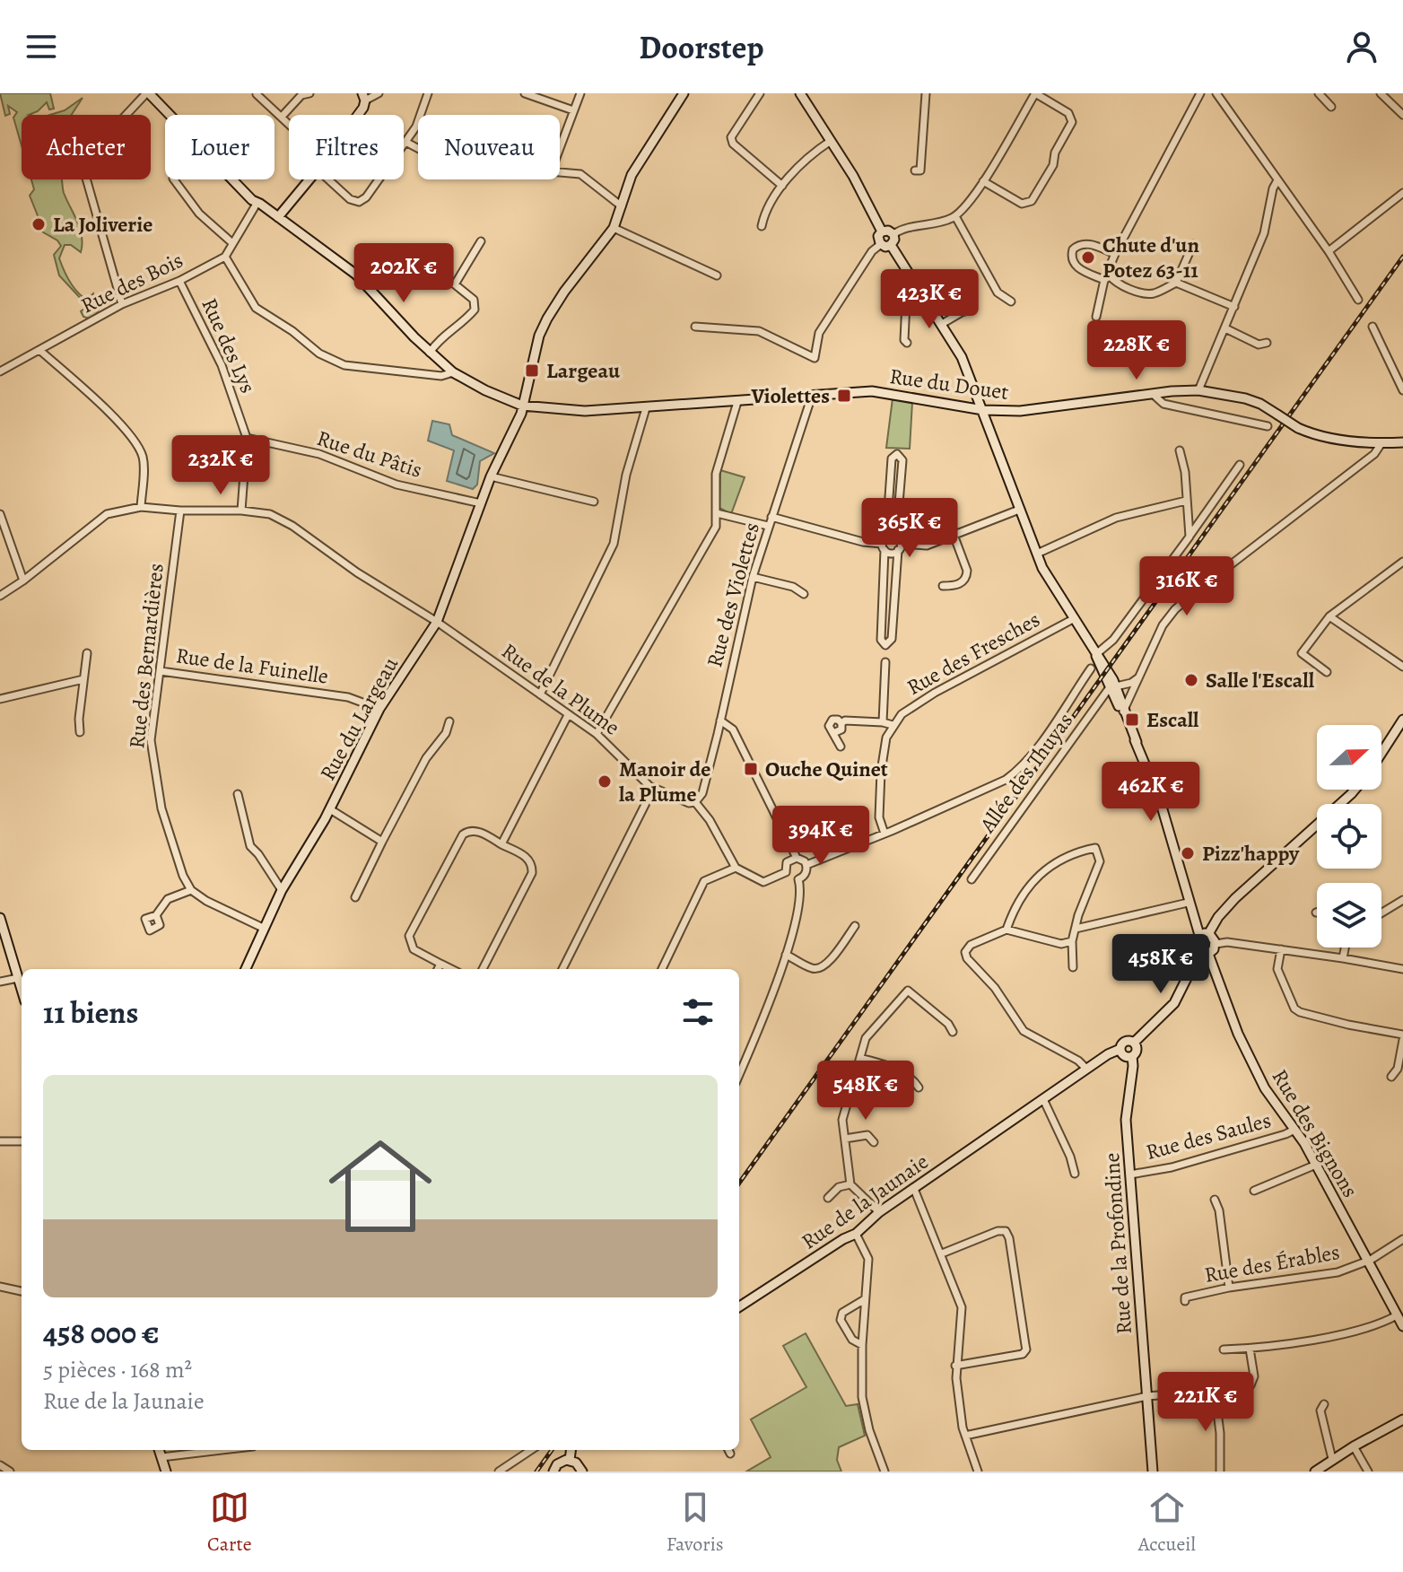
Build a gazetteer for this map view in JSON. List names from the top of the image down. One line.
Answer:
{"streets":{"street":["Rue des Bois","Rue des Lys","Rue du Douet","Rue du Pâtis","Rue des Violettes","Rue des Fresches","Rue des Bernardières","Rue de la Fuinelle","Rue de la Plume","Rue du Largeau","Allée des Thuyas","Rue des Bignons","Rue des Saules","Rue de la Jaunaie","Rue de la Profondine","Rue des Érables"]},"crossings":[["Rue des Bois","Rue des Lys"],["Rue des Lys","Rue du Pâtis"],["Rue des Lys","Rue de la Plume"],["Rue du Douet","Rue des Violettes"],["Rue du Douet","Rue du Largeau"],["Rue du Pâtis","Rue du Largeau"],["Rue des Violettes","Rue de la Plume"],["Rue des Bernardières","Rue de la Fuinelle"],["Rue des Bernardières","Rue de la Plume"],["Rue de la Fuinelle","Rue du Largeau"],["Rue de la Plume","Rue du Largeau"],["Rue des Bignons","Rue des Saules"],["Rue des Bignons","Rue des Érables"],["Rue des Saules","Rue de la Profondine"],["Rue de la Jaunaie","Rue de la Profondine"]],"places":{"other":["La Joliverie","Chute d'un Potez 63-11","Salle l'Escall","Manoir de la Plume","Pizz'happy"],"transit":["Largeau","Violettes","Escall","Ouche Quinet"]},"north":"right","page":{"header":"Doorstep","chip":["Acheter","Louer","Filtres","Nouveau"],"price":["202K €","423K €","228K €","232K €","365K €","316K €","462K €","394K €","458K €","548K €","221K €"],"heading":"11 biens","list":[{"name":"458 000 €","note":"5 pièces · 168 m² · Rue de la Jaunaie"}],"tabs":["Carte","Favoris","Accueil"]}}
